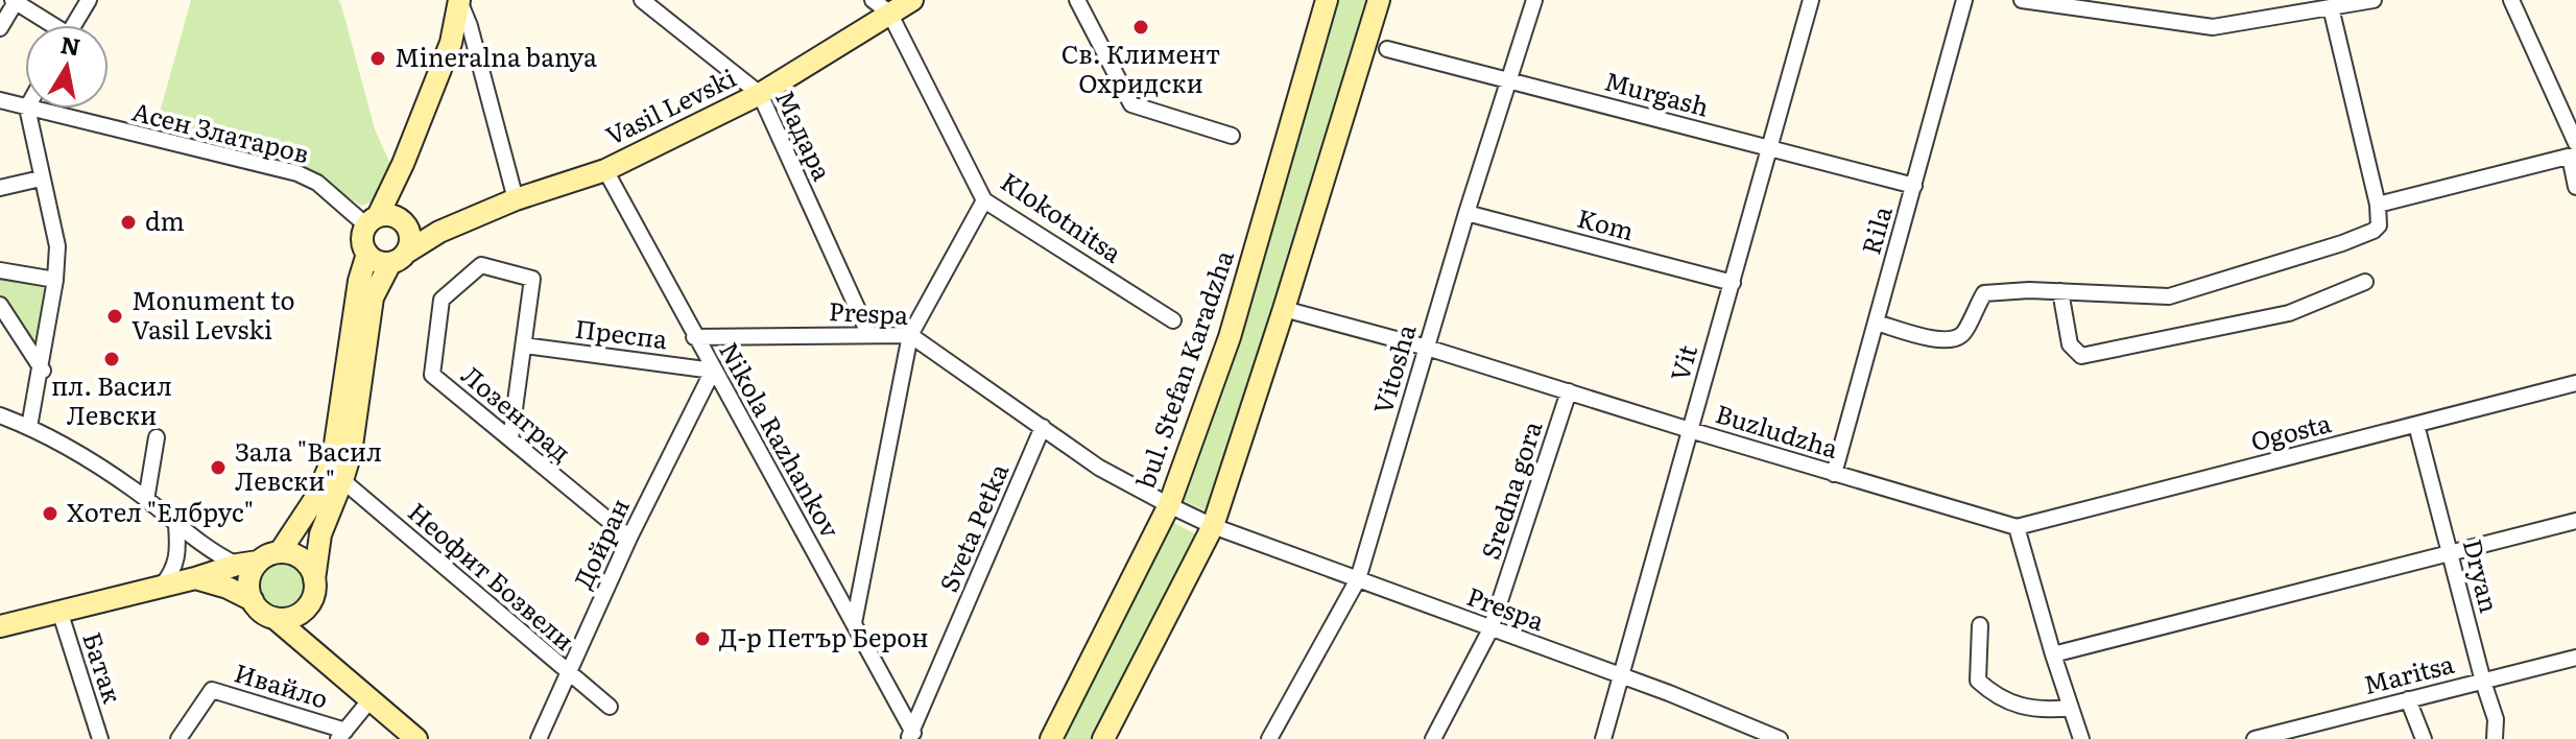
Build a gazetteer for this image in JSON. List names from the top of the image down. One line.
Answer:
{"streets":{"street":["Murgash","Vasil Levski","Асен Златаров","Мадара","Klokotnitsa","Kom","Rila","Prespa","Преспа","Vit","bul. Stefan Karadzha","Vitosha","Лозенград","Buzludzha","Ogosta","Nikola Razhankov","Sredna gora","Sveta Petka","Дойран","Dryan","Неофит Бозвели","Батак","Maritsa","Ивайло"]},"crossings":[["Murgash","Rila"],["Murgash","Vit"],["Murgash","Vitosha"],["Vasil Levski","Асен Златаров"],["Vasil Levski","Мадара"],["Vasil Levski","Klokotnitsa"],["Vasil Levski","Nikola Razhankov"],["Мадара","Prespa"],["Kom","Vit"],["Kom","Vitosha"],["Rila","Buzludzha"],["Prespa","Vit"],["Prespa","bul. Stefan Karadzha"],["Prespa","Vitosha"],["Prespa","Nikola Razhankov"],["Prespa","Sredna gora"],["Prespa","Sveta Petka"],["Преспа","Лозенград"],["Преспа","Nikola Razhankov"],["Преспа","Дойран"],["Vit","Buzludzha"],["Vitosha","Buzludzha"],["Лозенград","Дойран"],["Buzludzha","Ogosta"],["Buzludzha","Sredna gora"],["Ogosta","Dryan"],["Nikola Razhankov","Sveta Petka"],["Nikola Razhankov","Дойран"],["Дойран","Неофит Бозвели"],["Dryan","Maritsa"]],"places":["Св. Климент Охридски","Mineralna banya","dm","Monument to Vasil Levski","пл. Васил Левски","Зала \"Васил Левски\"","Хотел \"Елбрус\"","Д-р Петър Берон"],"north":"top"}
